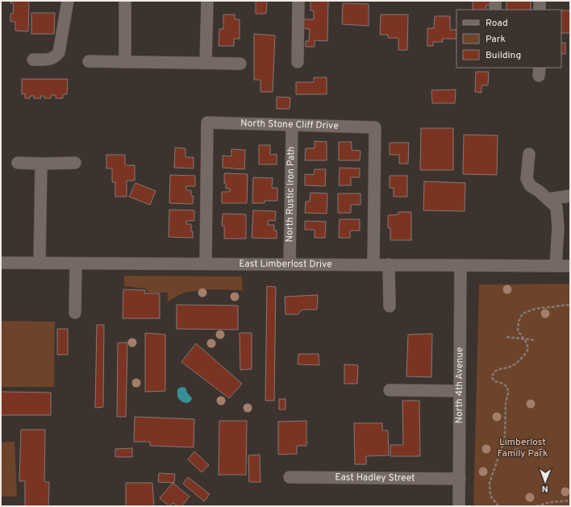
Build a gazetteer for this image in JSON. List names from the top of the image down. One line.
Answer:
{"streets":{"street":["North Stone Cliff Drive","North Rustic Iron Path","East Limberlost Drive","North 4th Avenue","East Hadley Street"]},"crossings":[["North Stone Cliff Drive","North Rustic Iron Path"],["North Stone Cliff Drive","East Limberlost Drive"],["North Rustic Iron Path","East Limberlost Drive"],["East Limberlost Drive","North 4th Avenue"],["North 4th Avenue","East Hadley Street"]],"parks":["Limberlost Family Park"],"legend":["Road","Park","Building"],"north":"bottom"}
